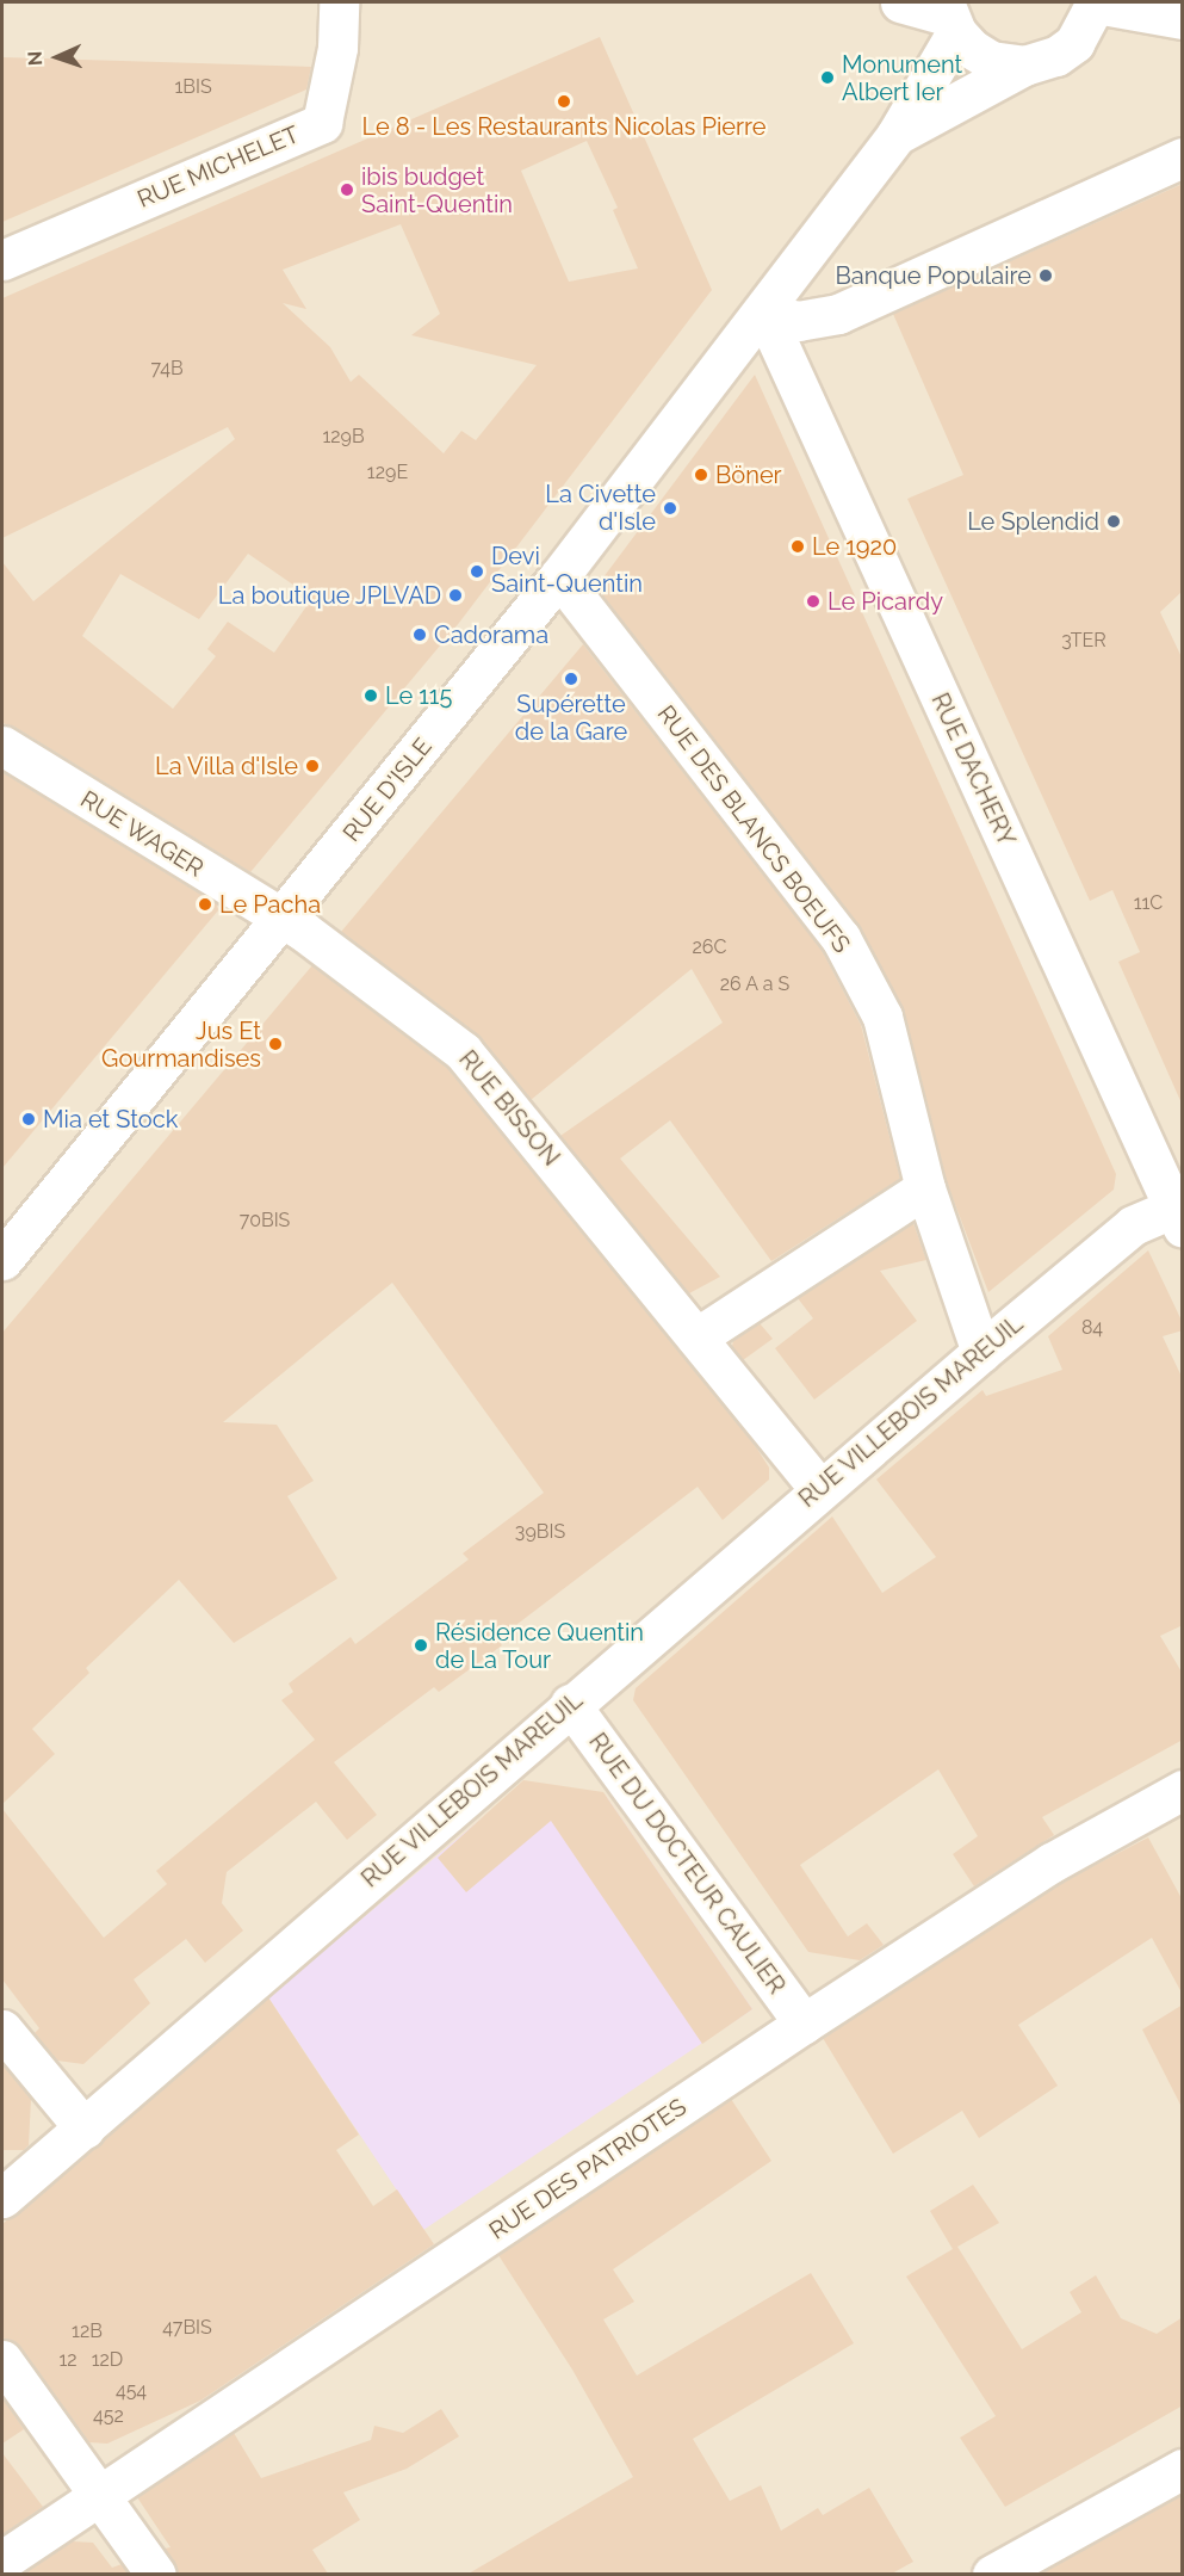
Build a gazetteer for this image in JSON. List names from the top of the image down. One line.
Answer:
{"streets":{"street":["RUE MICHELET","RUE DACHERY","RUE D'ISLE","RUE DES BLANCS BOEUFS","RUE WAGER","RUE BISSON","RUE VILLEBOIS MAREUIL","RUE DU DOCTEUR CAULIER","RUE DES PATRIOTES"]},"crossings":[["RUE DACHERY","RUE D'ISLE"],["RUE DACHERY","RUE VILLEBOIS MAREUIL"],["RUE D'ISLE","RUE DES BLANCS BOEUFS"],["RUE D'ISLE","RUE WAGER"],["RUE D'ISLE","RUE BISSON"],["RUE DES BLANCS BOEUFS","RUE VILLEBOIS MAREUIL"],["RUE WAGER","RUE BISSON"],["RUE BISSON","RUE VILLEBOIS MAREUIL"],["RUE VILLEBOIS MAREUIL","RUE DU DOCTEUR CAULIER"],["RUE DU DOCTEUR CAULIER","RUE DES PATRIOTES"]],"places":["Monument Albert Ier","Le 8 - Les Restaurants Nicolas Pierre","ibis budget Saint-Quentin","Banque Populaire","Böner","La Civette d'Isle","Le Splendid","Le 1920","Devi Saint-Quentin","La boutique JPLVAD","Le Picardy","Cadorama","Supérette de la Gare","Le 115","La Villa d'Isle","Le Pacha","Jus Et Gourmandises","Mia et Stock","Résidence Quentin de La Tour"],"house_numbers":["1BIS","74B","129B","129E","3TER","11C","26C","26 A a S","70BIS","84","39BIS","47BIS","12B","12","12D","454","452"],"north":"left"}
